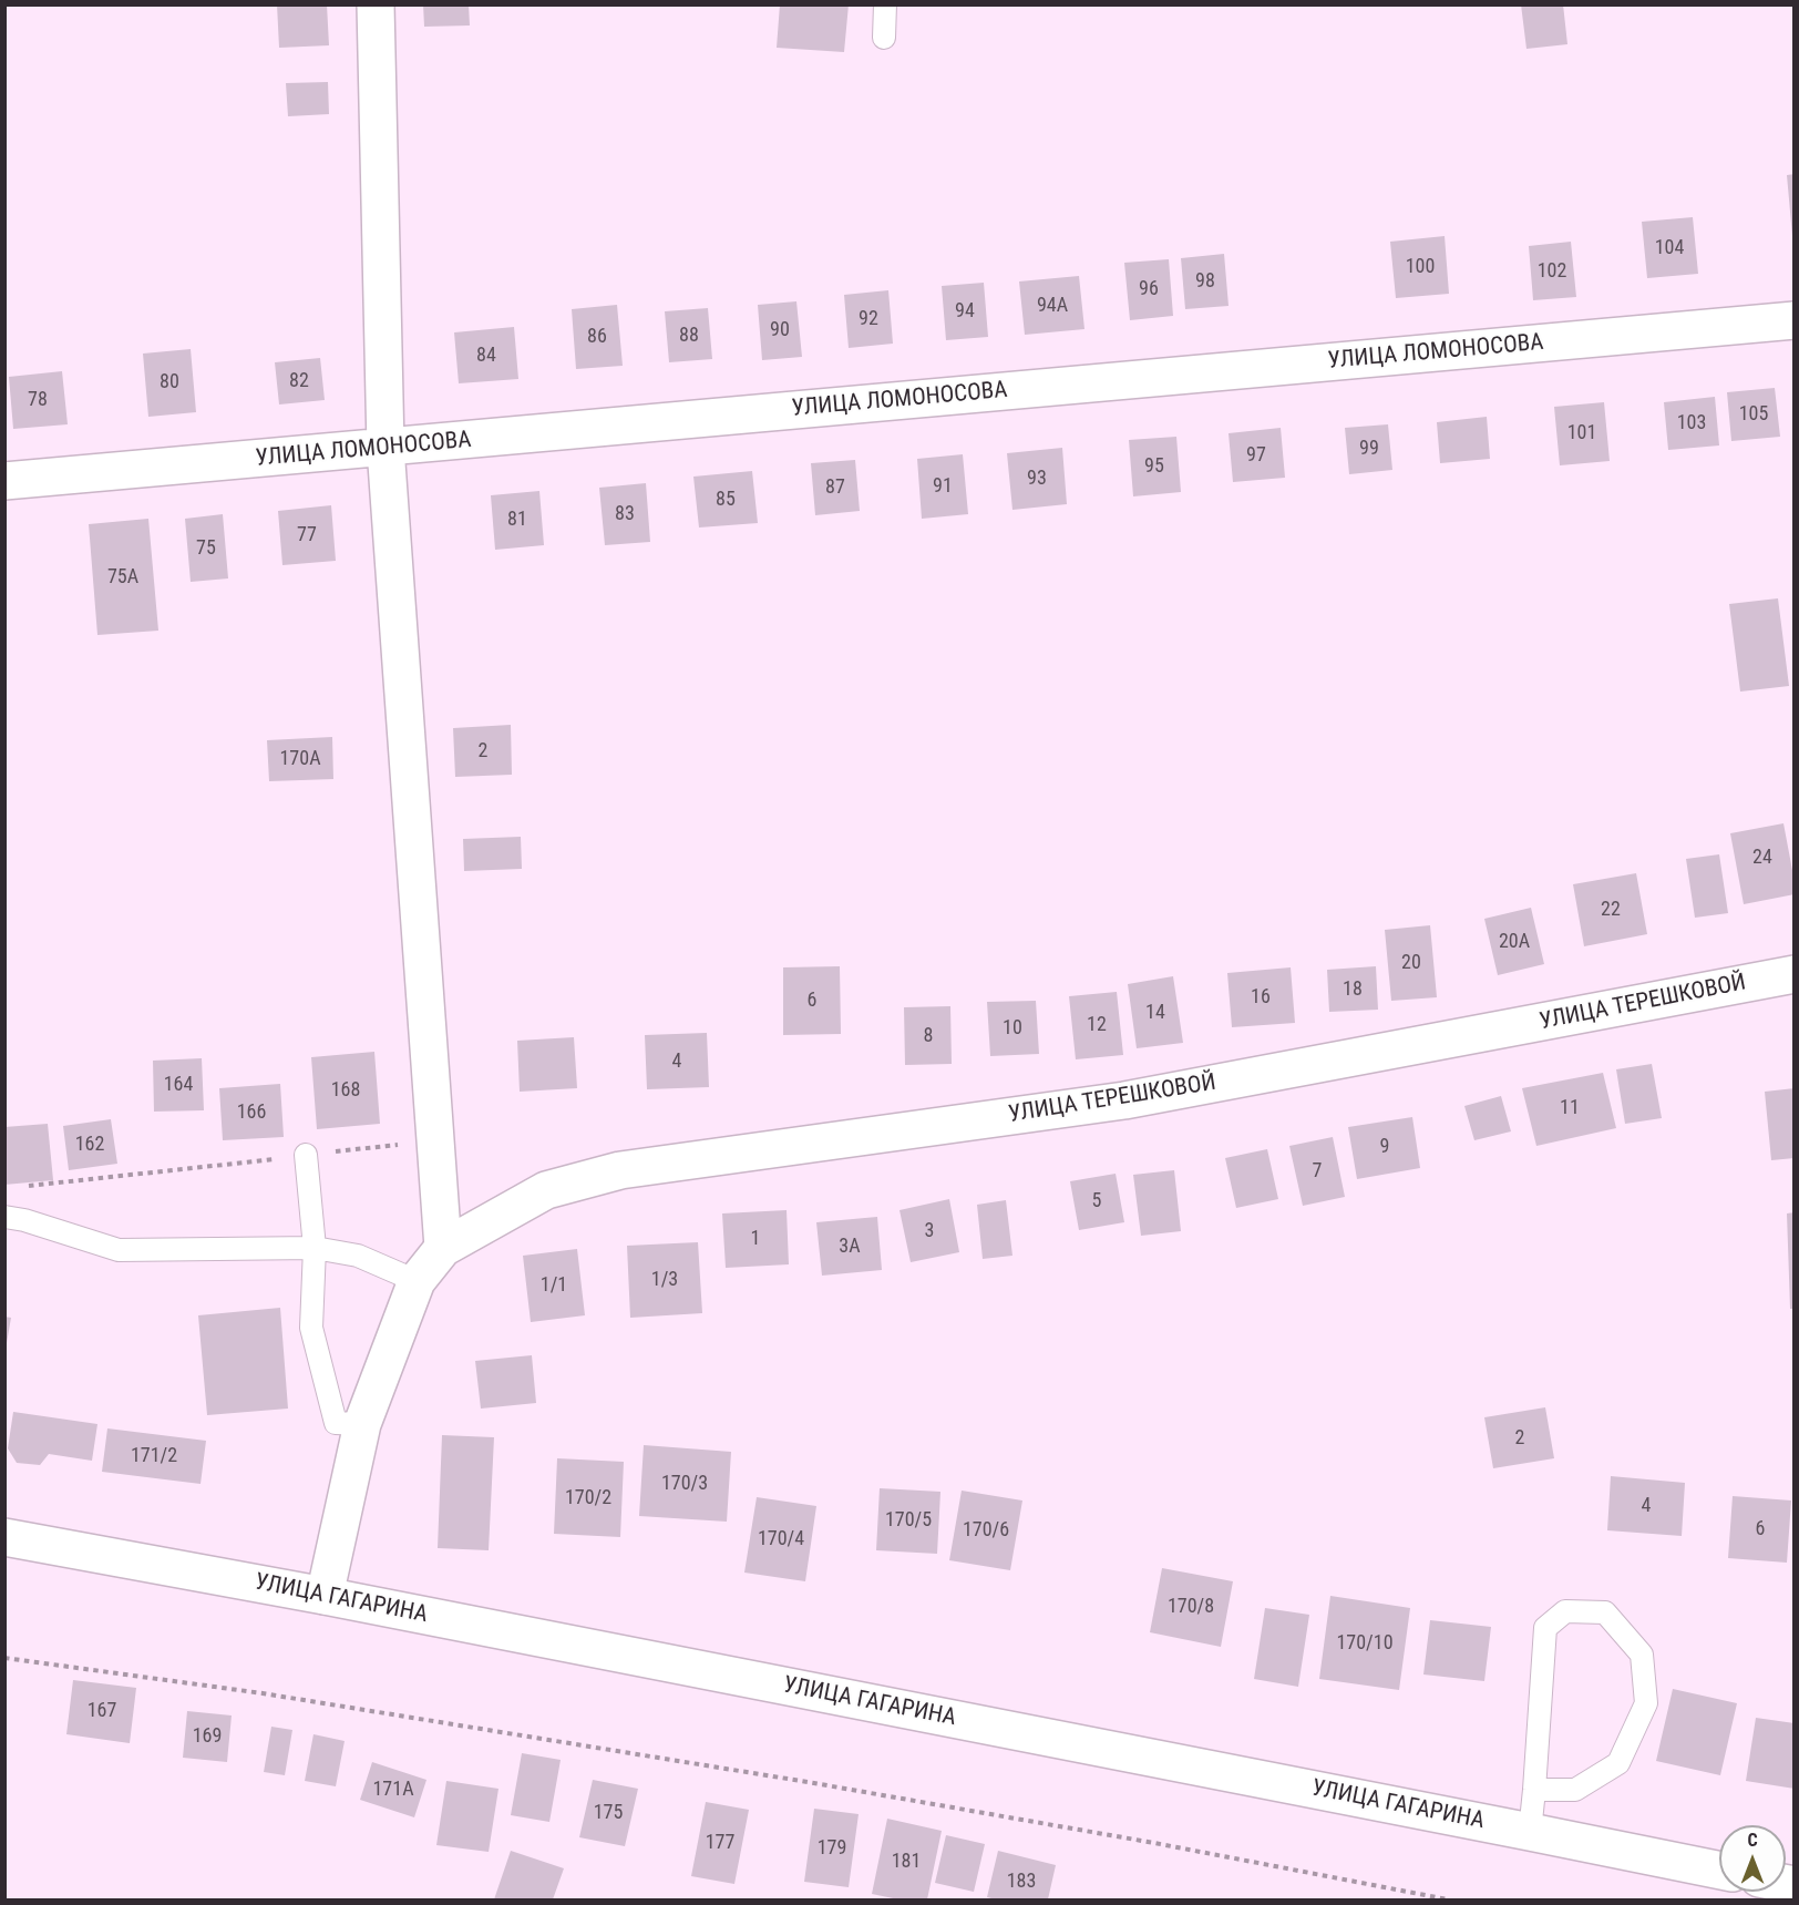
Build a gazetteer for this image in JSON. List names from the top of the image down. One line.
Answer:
{"streets":{"street":["УЛИЦА ЛОМОНОСОВА","УЛИЦА ТЕРЕШКОВОЙ","УЛИЦА ГАГАРИНА"]},"house_numbers":["104","100","102","98","96","94А","94","92","90","88","86","84","82","80","78","105","103","101","99","97","95","93","91","87","85","83","81","77","75","75А","2","170А","24","22","20А","20","18","16","6","14","12","10","8","4","164","168","11","166","162","9","7","5","3","1","3А","1/3","1/1","2","171/2","170/3","170/2","4","170/5","6","170/6","170/4","170/8","170/10","167","169","171А","175","177","179","181","183"],"north":"top"}
